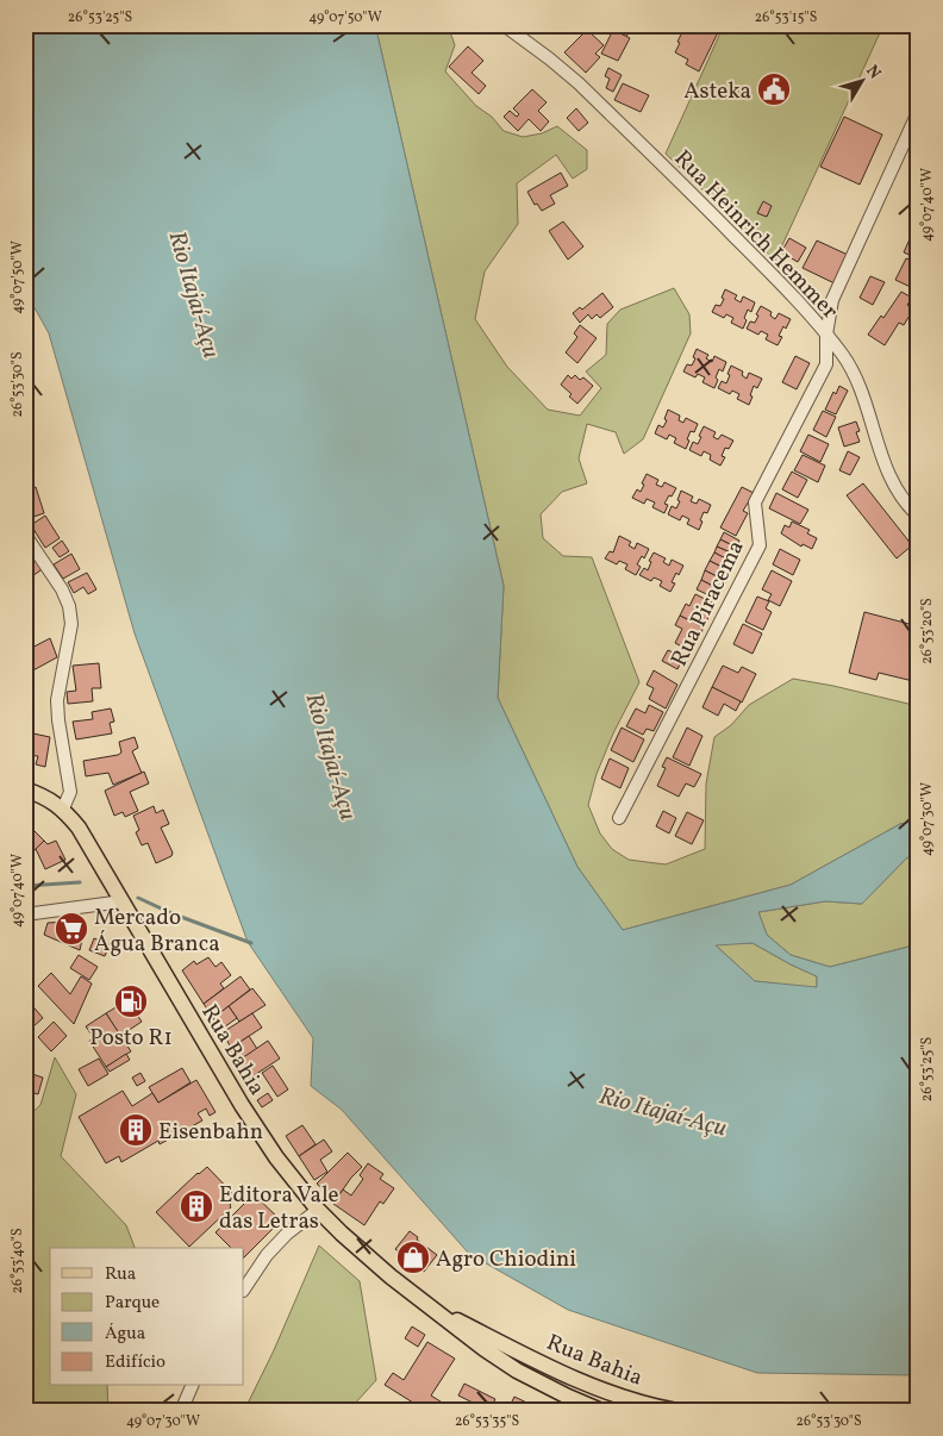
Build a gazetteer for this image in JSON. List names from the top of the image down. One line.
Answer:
{"streets":{"main road":["Rua Bahia"],"street":["Rua Heinrich Hemmer","Rua Piracema"]},"crossings":[["Rua Heinrich Hemmer","Rua Piracema"]],"water":["Rio Itajaí-Açu"],"places":{"public building":["Asteka"],"supermarket":["Mercado Água Branca"],"fuel station":["Posto R1"],"building":["Eisenbahn","Editora Vale das Letras"],"shop":["Agro Chiodini"]},"legend":["Rua","Parque","Água","Edifício"],"north":"top right","coordinates":["26°53'25\"S","49°07'50\"W","26°53'15\"S","49°07'40\"W","26°53'30\"S","26°53'20\"S","49°07'30\"W","26°53'40\"S","26°53'35\"S"]}
